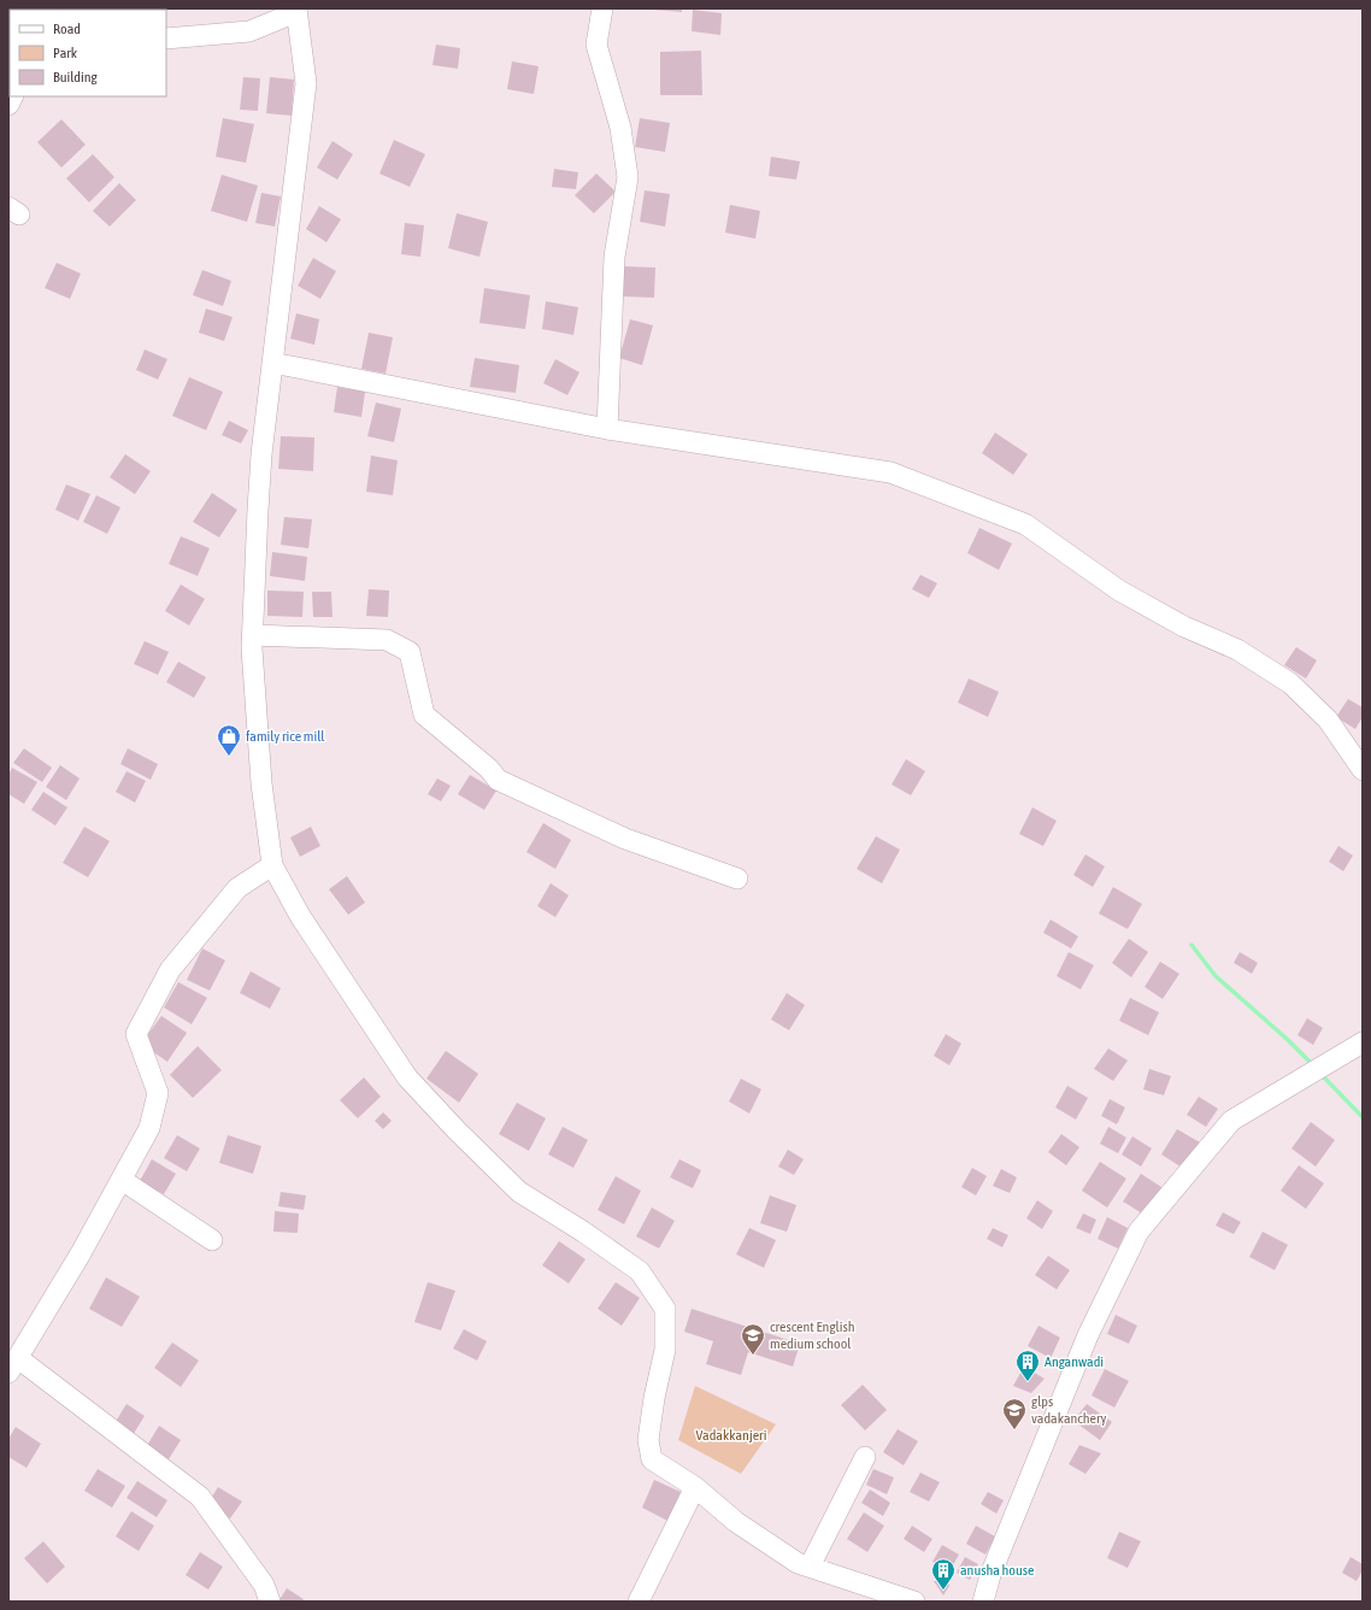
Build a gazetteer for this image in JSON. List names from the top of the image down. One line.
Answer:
{"parks":["Vadakkanjeri"],"places":{"shop":["family rice mill"],"school or university":["crescent English medium school","glps vadakanchery"],"building":["Anganwadi","anusha house"]},"legend":["Road","Park","Building"]}
